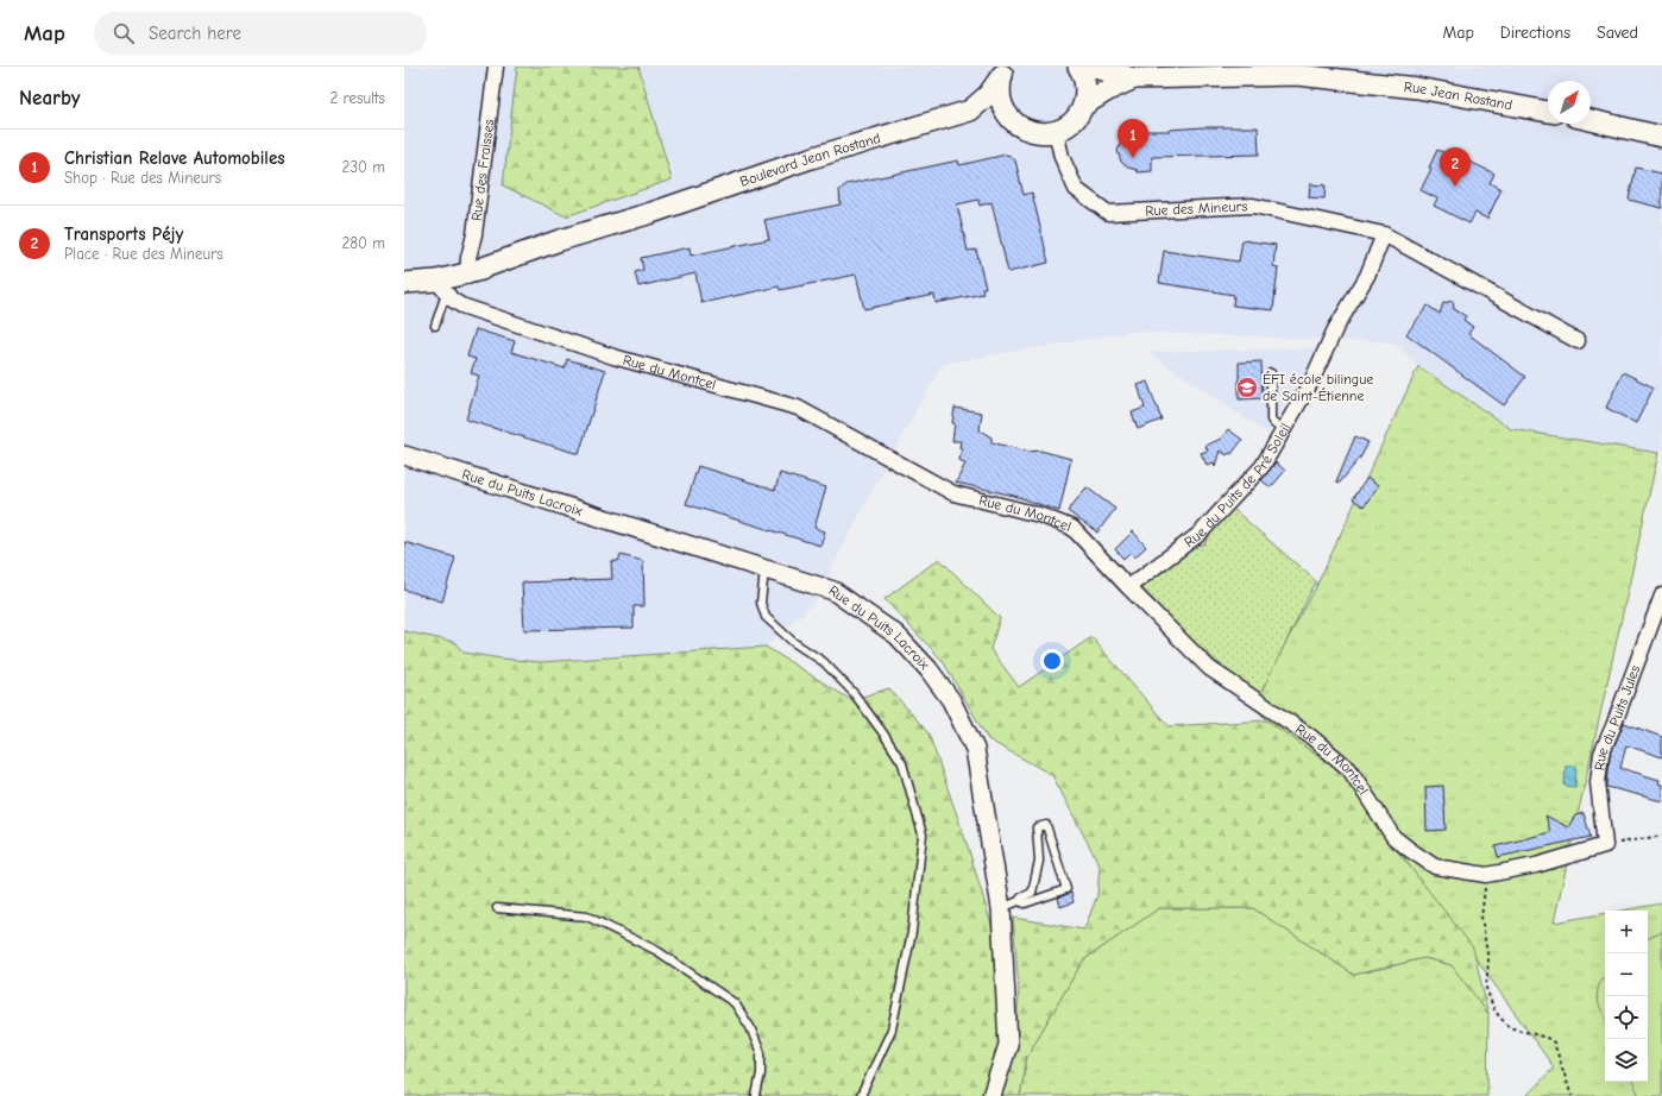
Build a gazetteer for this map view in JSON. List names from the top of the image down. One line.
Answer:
{"streets":{"main road":["Rue Jean Rostand","Boulevard Jean Rostand"],"street":["Rue des Fraisses","Rue des Mineurs","Rue du Montcel","Rue du Puits de Pré Soleil","Rue du Puits Lacroix","Rue du Puits Jules"]},"crossings":[["Boulevard Jean Rostand","Rue des Fraisses"],["Boulevard Jean Rostand","Rue du Montcel"],["Rue des Mineurs","Rue du Puits de Pré Soleil"],["Rue du Montcel","Rue du Puits de Pré Soleil"],["Rue du Montcel","Rue du Puits Jules"]],"places":{"school or university":["ÉFI école bilingue de Saint-Étienne"]},"north":"top right","page":{"header":"Map","search":"Search here","nav":["Map","Directions","Saved"],"heading":["Nearby","2 results"],"pins":["1","2"],"list":[{"mark":"1","name":"Christian Relave Automobiles","note":"Shop · Rue des Mineurs","value":"230 m"},{"mark":"2","name":"Transports Péjy","note":"Place · Rue des Mineurs","value":"280 m"}],"map_buttons":["+","−"]}}
